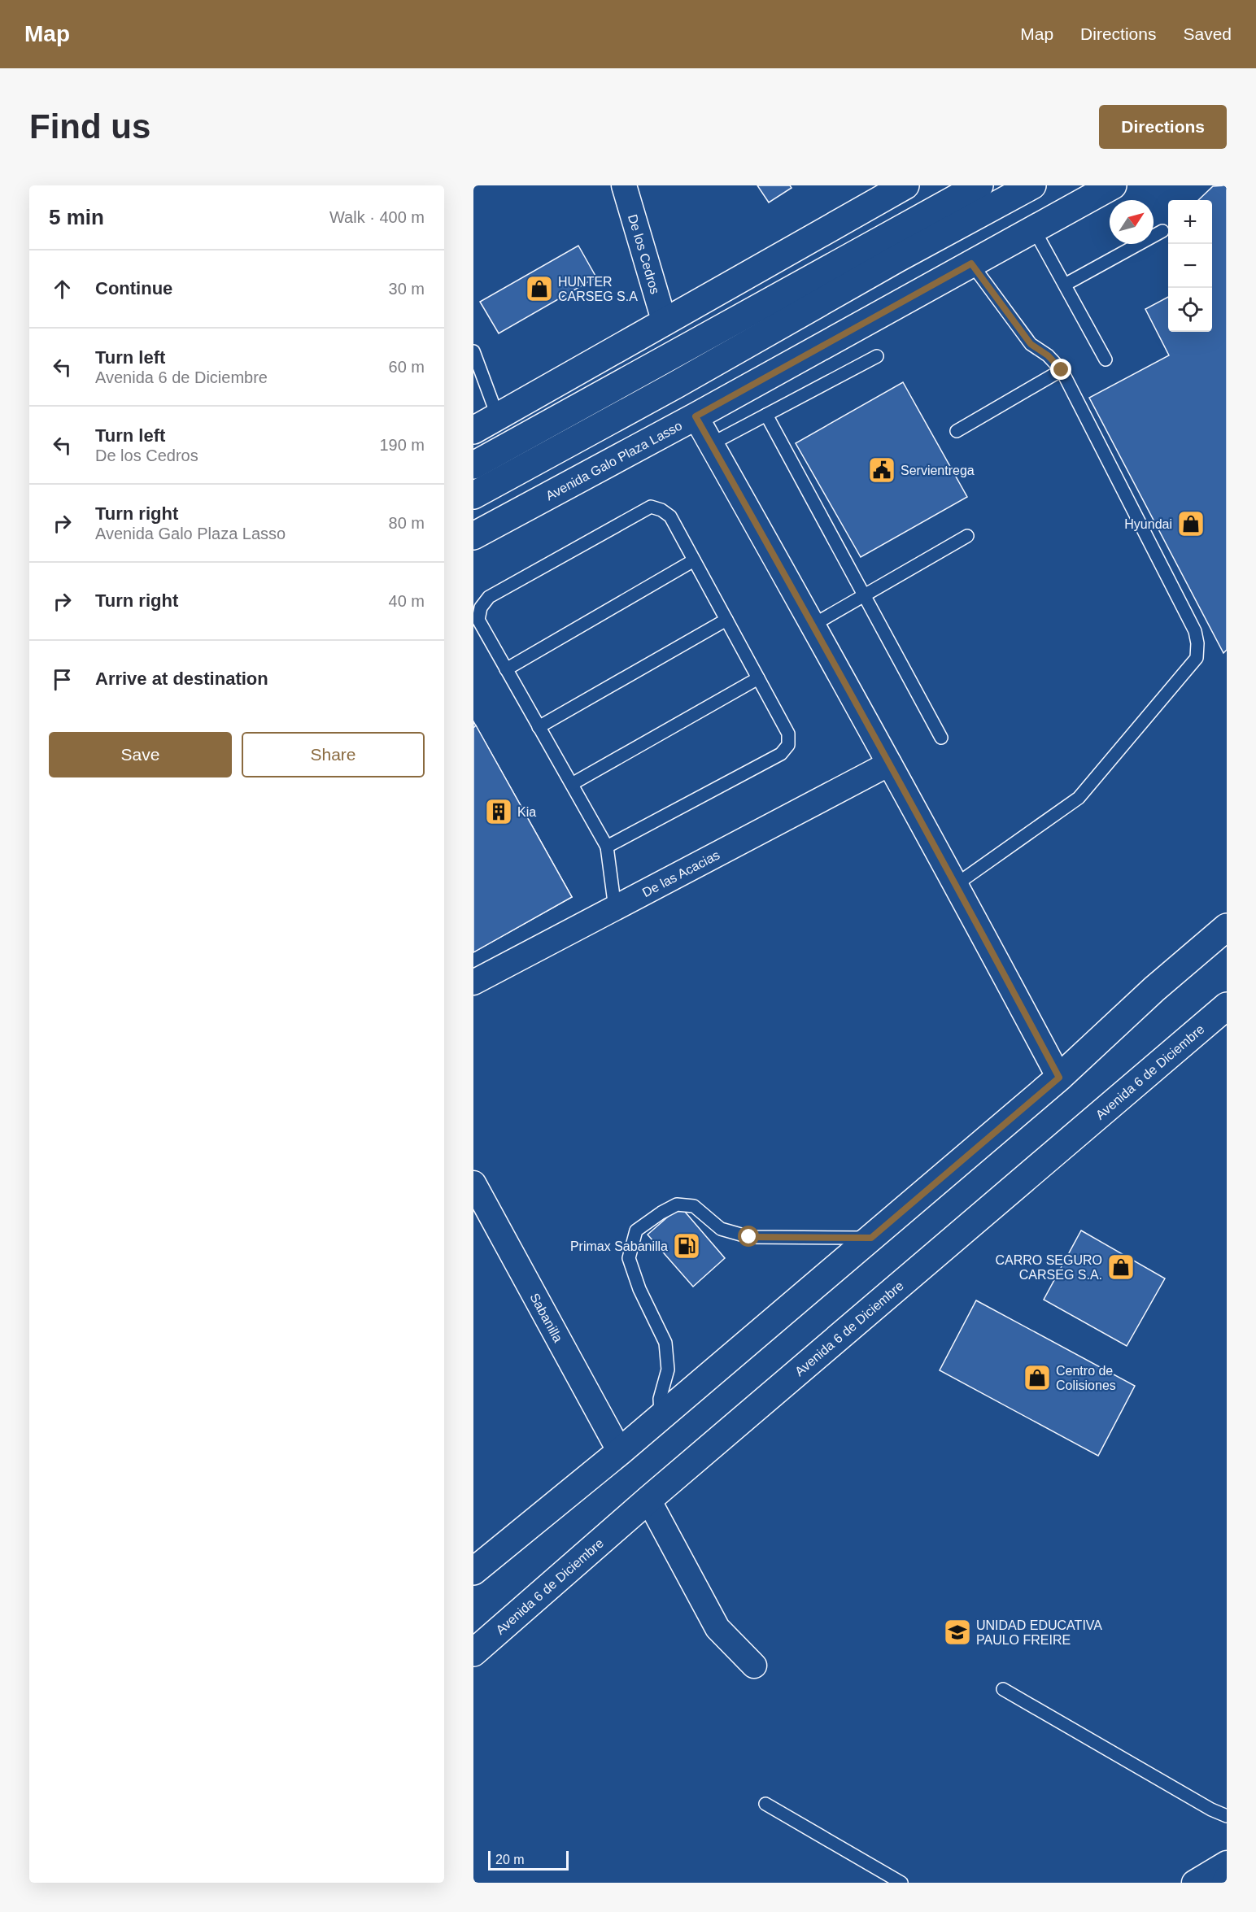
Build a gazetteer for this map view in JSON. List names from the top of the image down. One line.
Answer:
{"streets":{"main road":["Avenida Galo Plaza Lasso","Avenida 6 de Diciembre"],"street":["De los Cedros","De las Acacias","Sabanilla"]},"places":{"shop":["HUNTER CARSEG S.A","Hyundai","CARRO SEGURO CARSEG S.A.","Centro de Colisiones"],"public building":["Servientrega"],"building":["Kia"],"fuel station":["Primax Sabanilla"],"school or university":["UNIDAD EDUCATIVA PAULO FREIRE"]},"scale_bar":"20 m","north":"top right","page":{"header":"Map","nav":["Map","Directions","Saved"],"buttons":["Directions",["Save","Share"]],"title":"Find us","heading":["5 min","Walk · 400 m"],"map_buttons":["+","−"],"list":[["Continue","30 m"],["Turn left","Avenida 6 de Diciembre","60 m"],["Turn left","De los Cedros","190 m"],["Turn right","Avenida Galo Plaza Lasso","80 m"],["Turn right","40 m"],"Arrive at destination"],"scale":"20 m"}}
